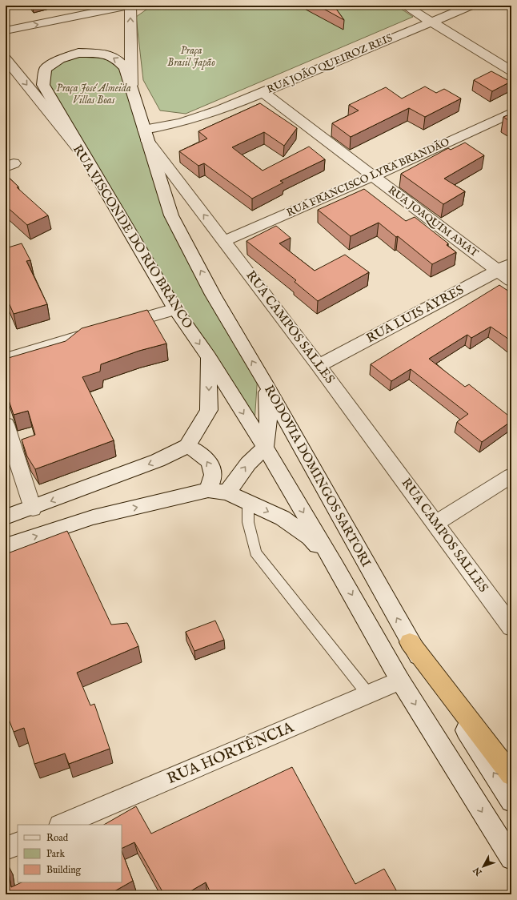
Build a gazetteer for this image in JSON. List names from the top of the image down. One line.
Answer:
{"streets":{"street":["RUA JOÃO QUEIROZ REIS","RUA FRANCISCO LYRA BRANDÃO","RUA JOAQUIM AMAT","RUA VISCONDE DO RIO BRANCO","RUA LUIS AYRES","RUA CAMPOS SALLES","RODOVIA DOMINGOS SARTORI","RUA HORTÊNCIA"]},"crossings":[["RUA JOÃO QUEIROZ REIS","RUA JOAQUIM AMAT"],["RUA JOÃO QUEIROZ REIS","RUA CAMPOS SALLES"],["RUA JOÃO QUEIROZ REIS","RODOVIA DOMINGOS SARTORI"],["RUA FRANCISCO LYRA BRANDÃO","RUA JOAQUIM AMAT"],["RUA FRANCISCO LYRA BRANDÃO","RUA CAMPOS SALLES"],["RUA JOAQUIM AMAT","RUA LUIS AYRES"],["RUA LUIS AYRES","RUA CAMPOS SALLES"],["RUA CAMPOS SALLES","RODOVIA DOMINGOS SARTORI"]],"one_way":["RUA VISCONDE DO RIO BRANCO"],"parks":["Praça Brasil Japão","Praça José Almeida Villas Boas"],"legend":["Road","Park","Building"],"north":"bottom left"}
